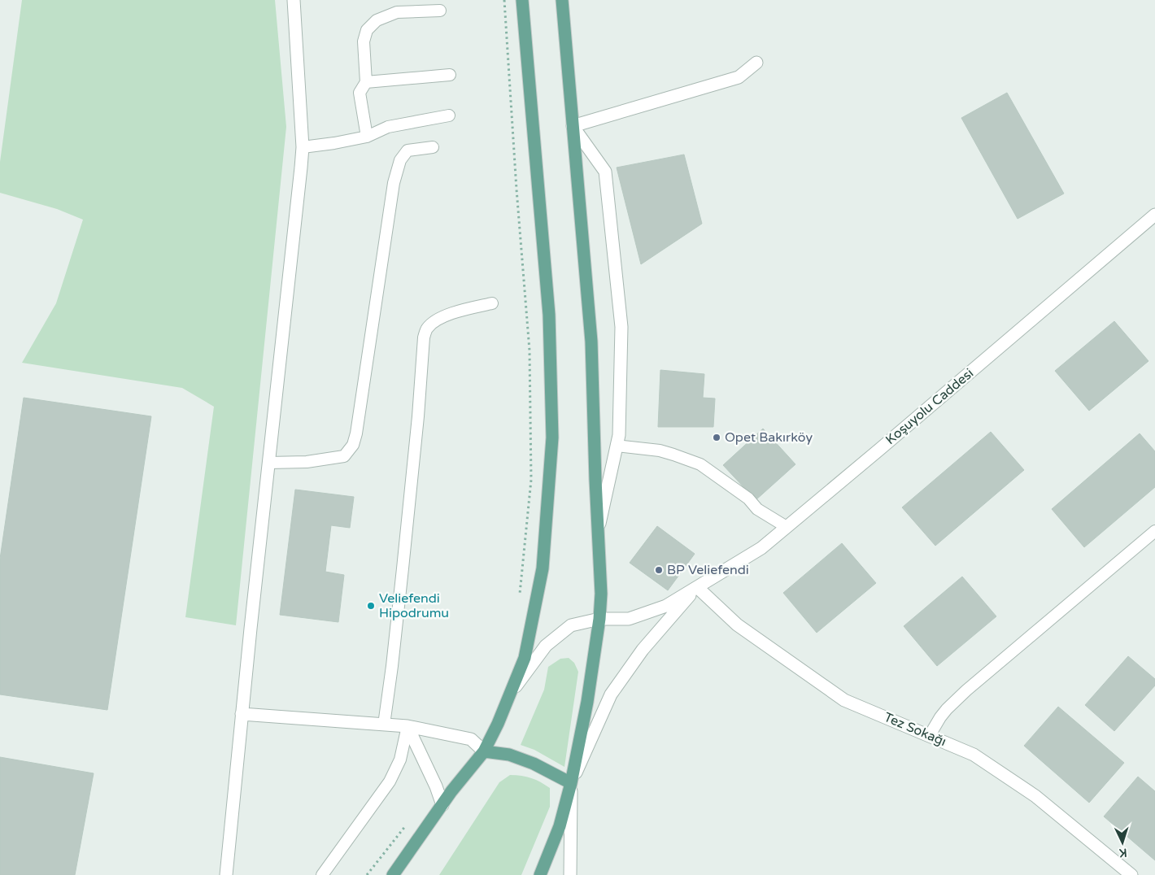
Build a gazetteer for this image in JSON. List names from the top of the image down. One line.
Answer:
{"streets":{"street":["Koşuyolu Caddesi","Tez Sokağı"]},"crossings":[["Koşuyolu Caddesi","Tez Sokağı"]],"places":["Opet Bakırköy","BP Veliefendi","Veliefendi Hipodrumu"],"north":"bottom"}
